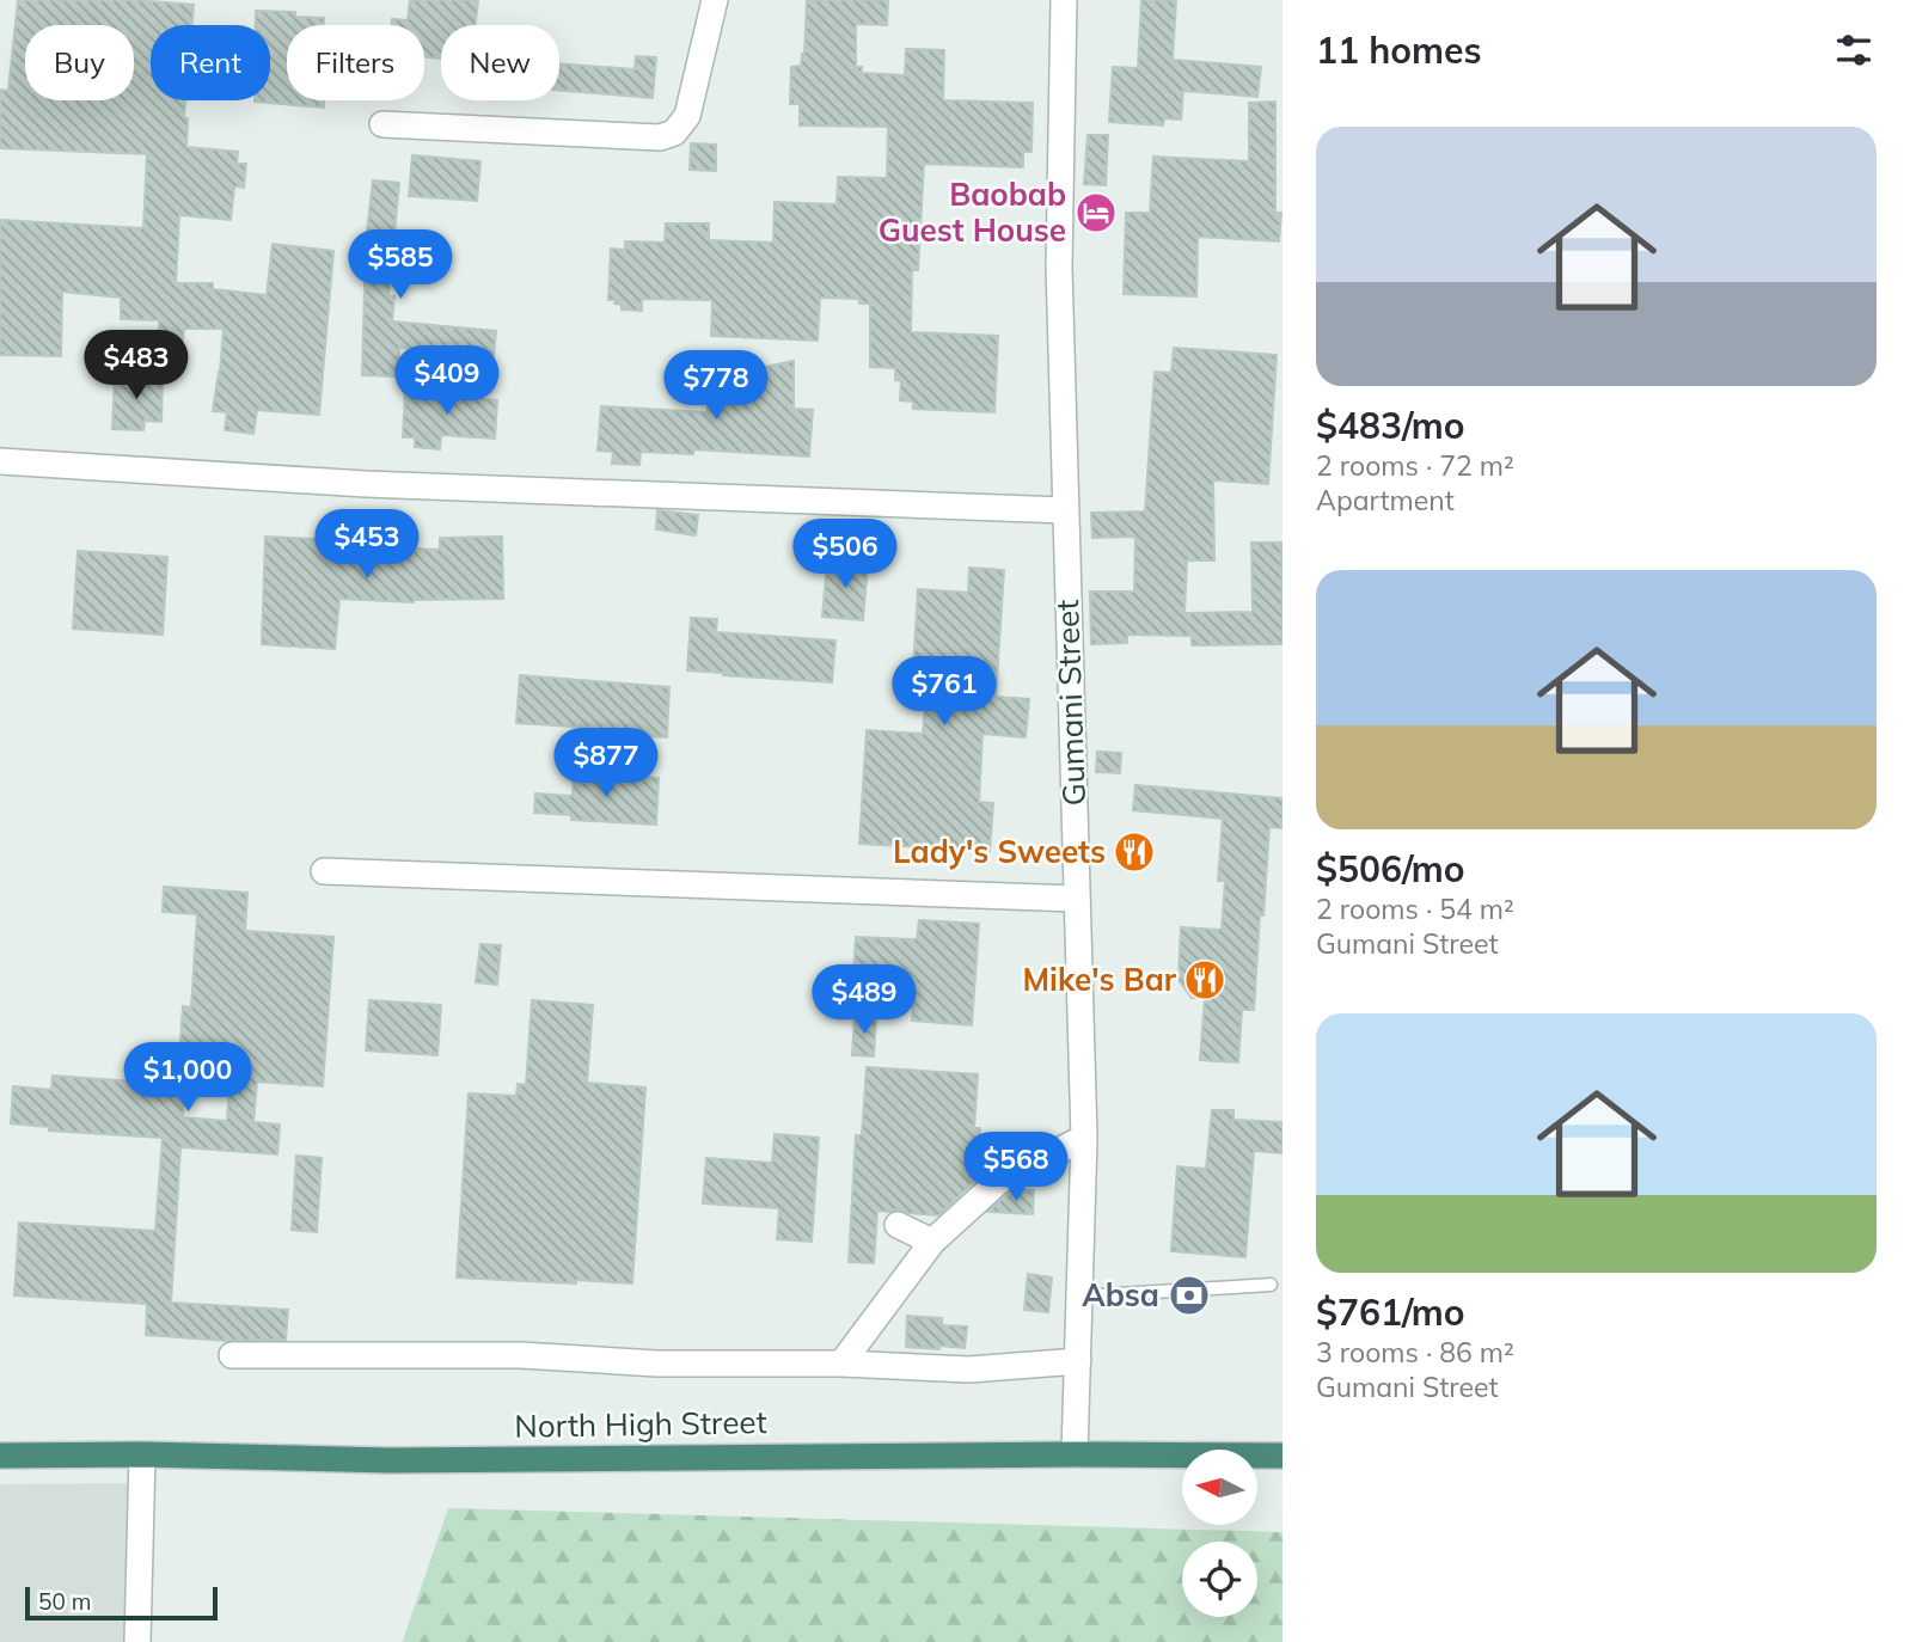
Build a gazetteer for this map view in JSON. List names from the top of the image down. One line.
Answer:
{"streets":{"highway":["North High Street"],"street":["Gumani Street"]},"crossings":[["Gumani Street","North High Street"]],"places":{"hotel":["Baobab Guest House"],"restaurant":["Lady's Sweets","Mike's Bar"],"bank":["Absa"]},"scale_bar":"50 m","north":"left","page":{"heading":"11 homes","chip":["Buy","Rent","Filters","New"],"list":[{"name":"$483/mo","note":"2 rooms · 72 m² · Apartment"},{"name":"$506/mo","note":"2 rooms · 54 m² · Gumani Street"},{"name":"$761/mo","note":"3 rooms · 86 m² · Gumani Street"}],"price":["$585","$483","$409","$778","$453","$506","$761","$877","$489","$1,000","$568"],"scale":"50 m"}}
